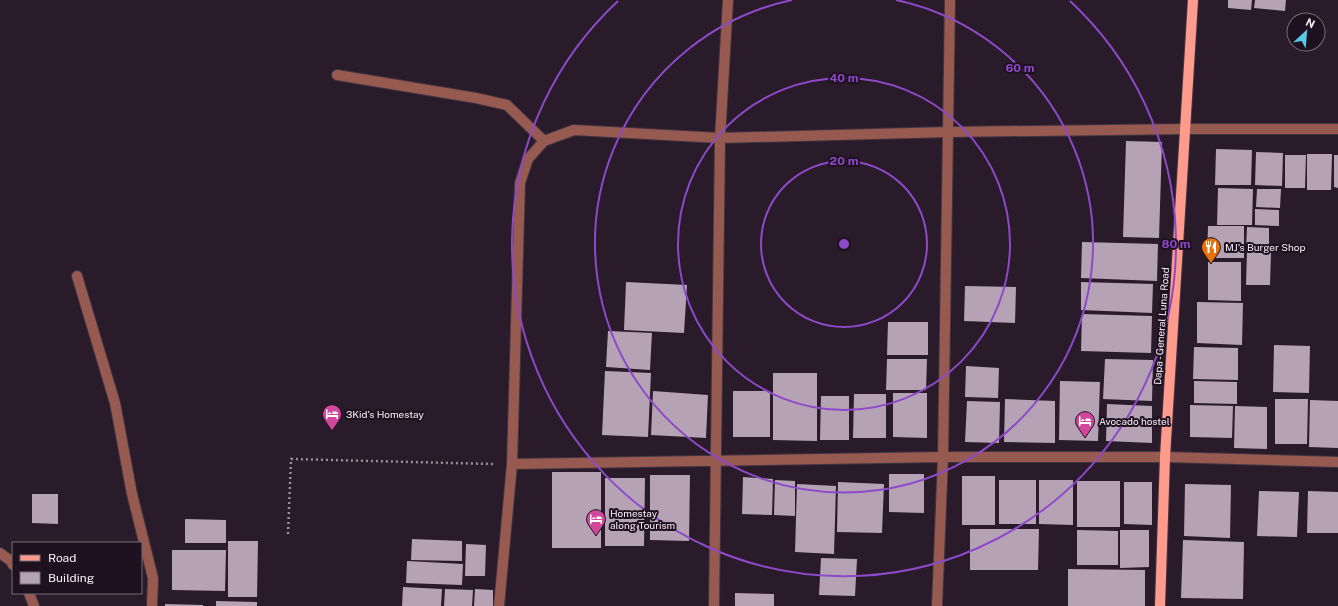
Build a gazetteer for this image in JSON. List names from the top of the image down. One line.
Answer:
{"streets":{"main road":["Dapa - General Luna Road"]},"places":{"restaurant":["MJ's Burger Shop"],"hotel":["3Kid’s Homestay","Avocado hostel","Homestay along Tourism"]},"legend":["Road","Building"],"north":"top right","rings":["60 m","40 m","20 m","80 m"]}
